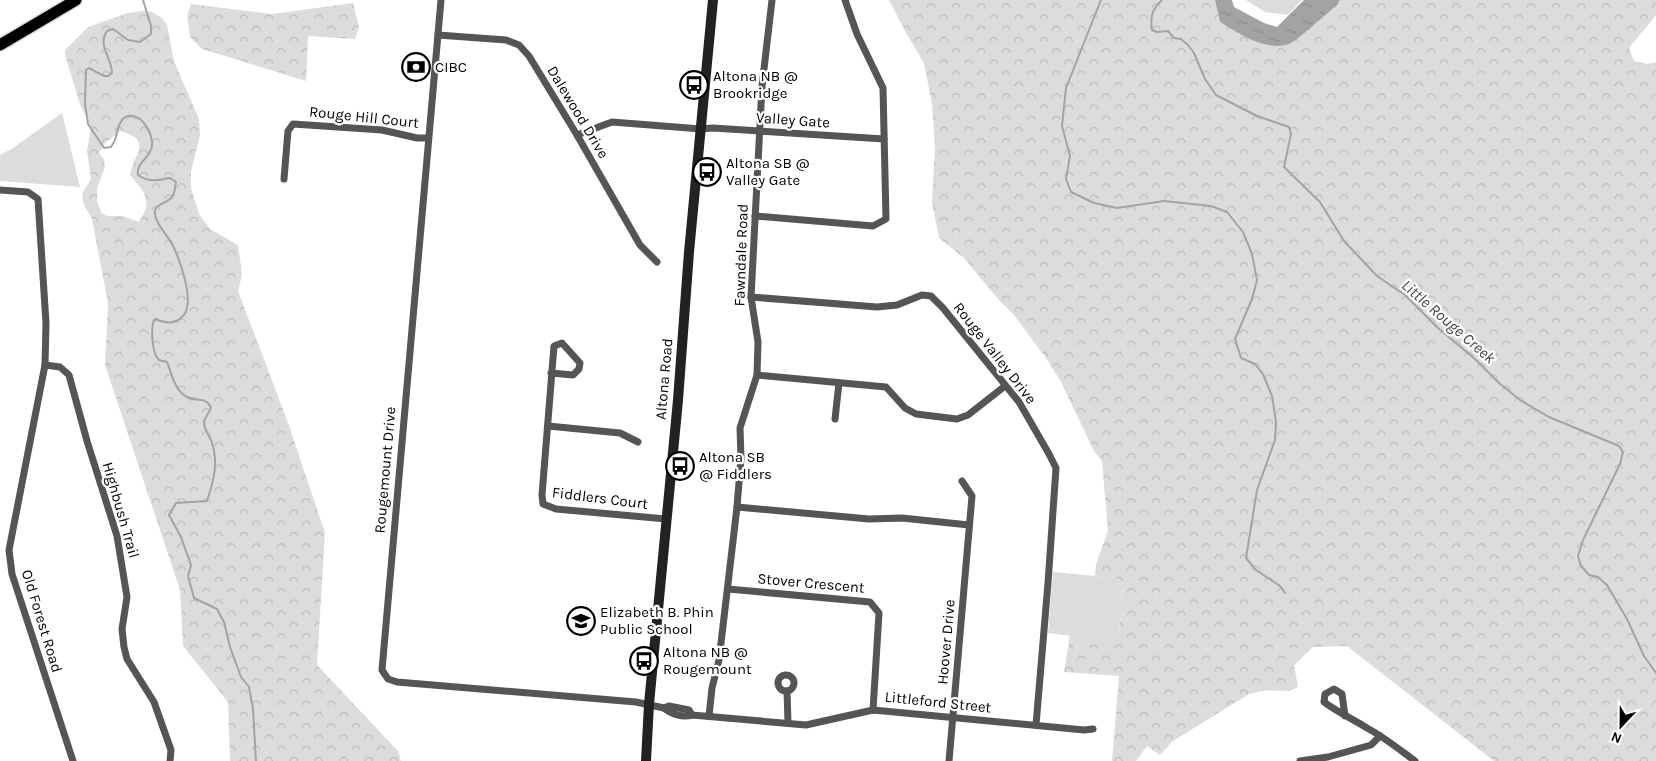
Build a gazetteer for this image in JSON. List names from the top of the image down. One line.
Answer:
{"streets":{"main road":["Altona Road"],"street":["Dalewood Drive","Rouge Hill Court","Valley Gate","Fawndale Road","Rouge Valley Drive","Rougemount Drive","Fiddlers Court","Highbush Trail","Stover Crescent","Old Forest Road","Hoover Drive","Littleford Street"]},"crossings":[["Dalewood Drive","Valley Gate"],["Dalewood Drive","Rougemount Drive"],["Rouge Hill Court","Rougemount Drive"],["Valley Gate","Fawndale Road"],["Valley Gate","Altona Road"],["Fawndale Road","Rouge Valley Drive"],["Fawndale Road","Stover Crescent"],["Fawndale Road","Littleford Street"],["Rouge Valley Drive","Littleford Street"],["Altona Road","Rougemount Drive"],["Altona Road","Fiddlers Court"],["Altona Road","Littleford Street"],["Rougemount Drive","Littleford Street"],["Highbush Trail","Old Forest Road"],["Stover Crescent","Littleford Street"],["Hoover Drive","Littleford Street"]],"water":["Little Rouge Creek"],"places":{"bank":["CIBC"],"bus stop":["Altona NB @ Brookridge","Altona SB @ Valley Gate","Altona SB @ Fiddlers","Altona NB @ Rougemount"],"school or university":["Elizabeth B. Phin Public School"]},"north":"bottom"}
